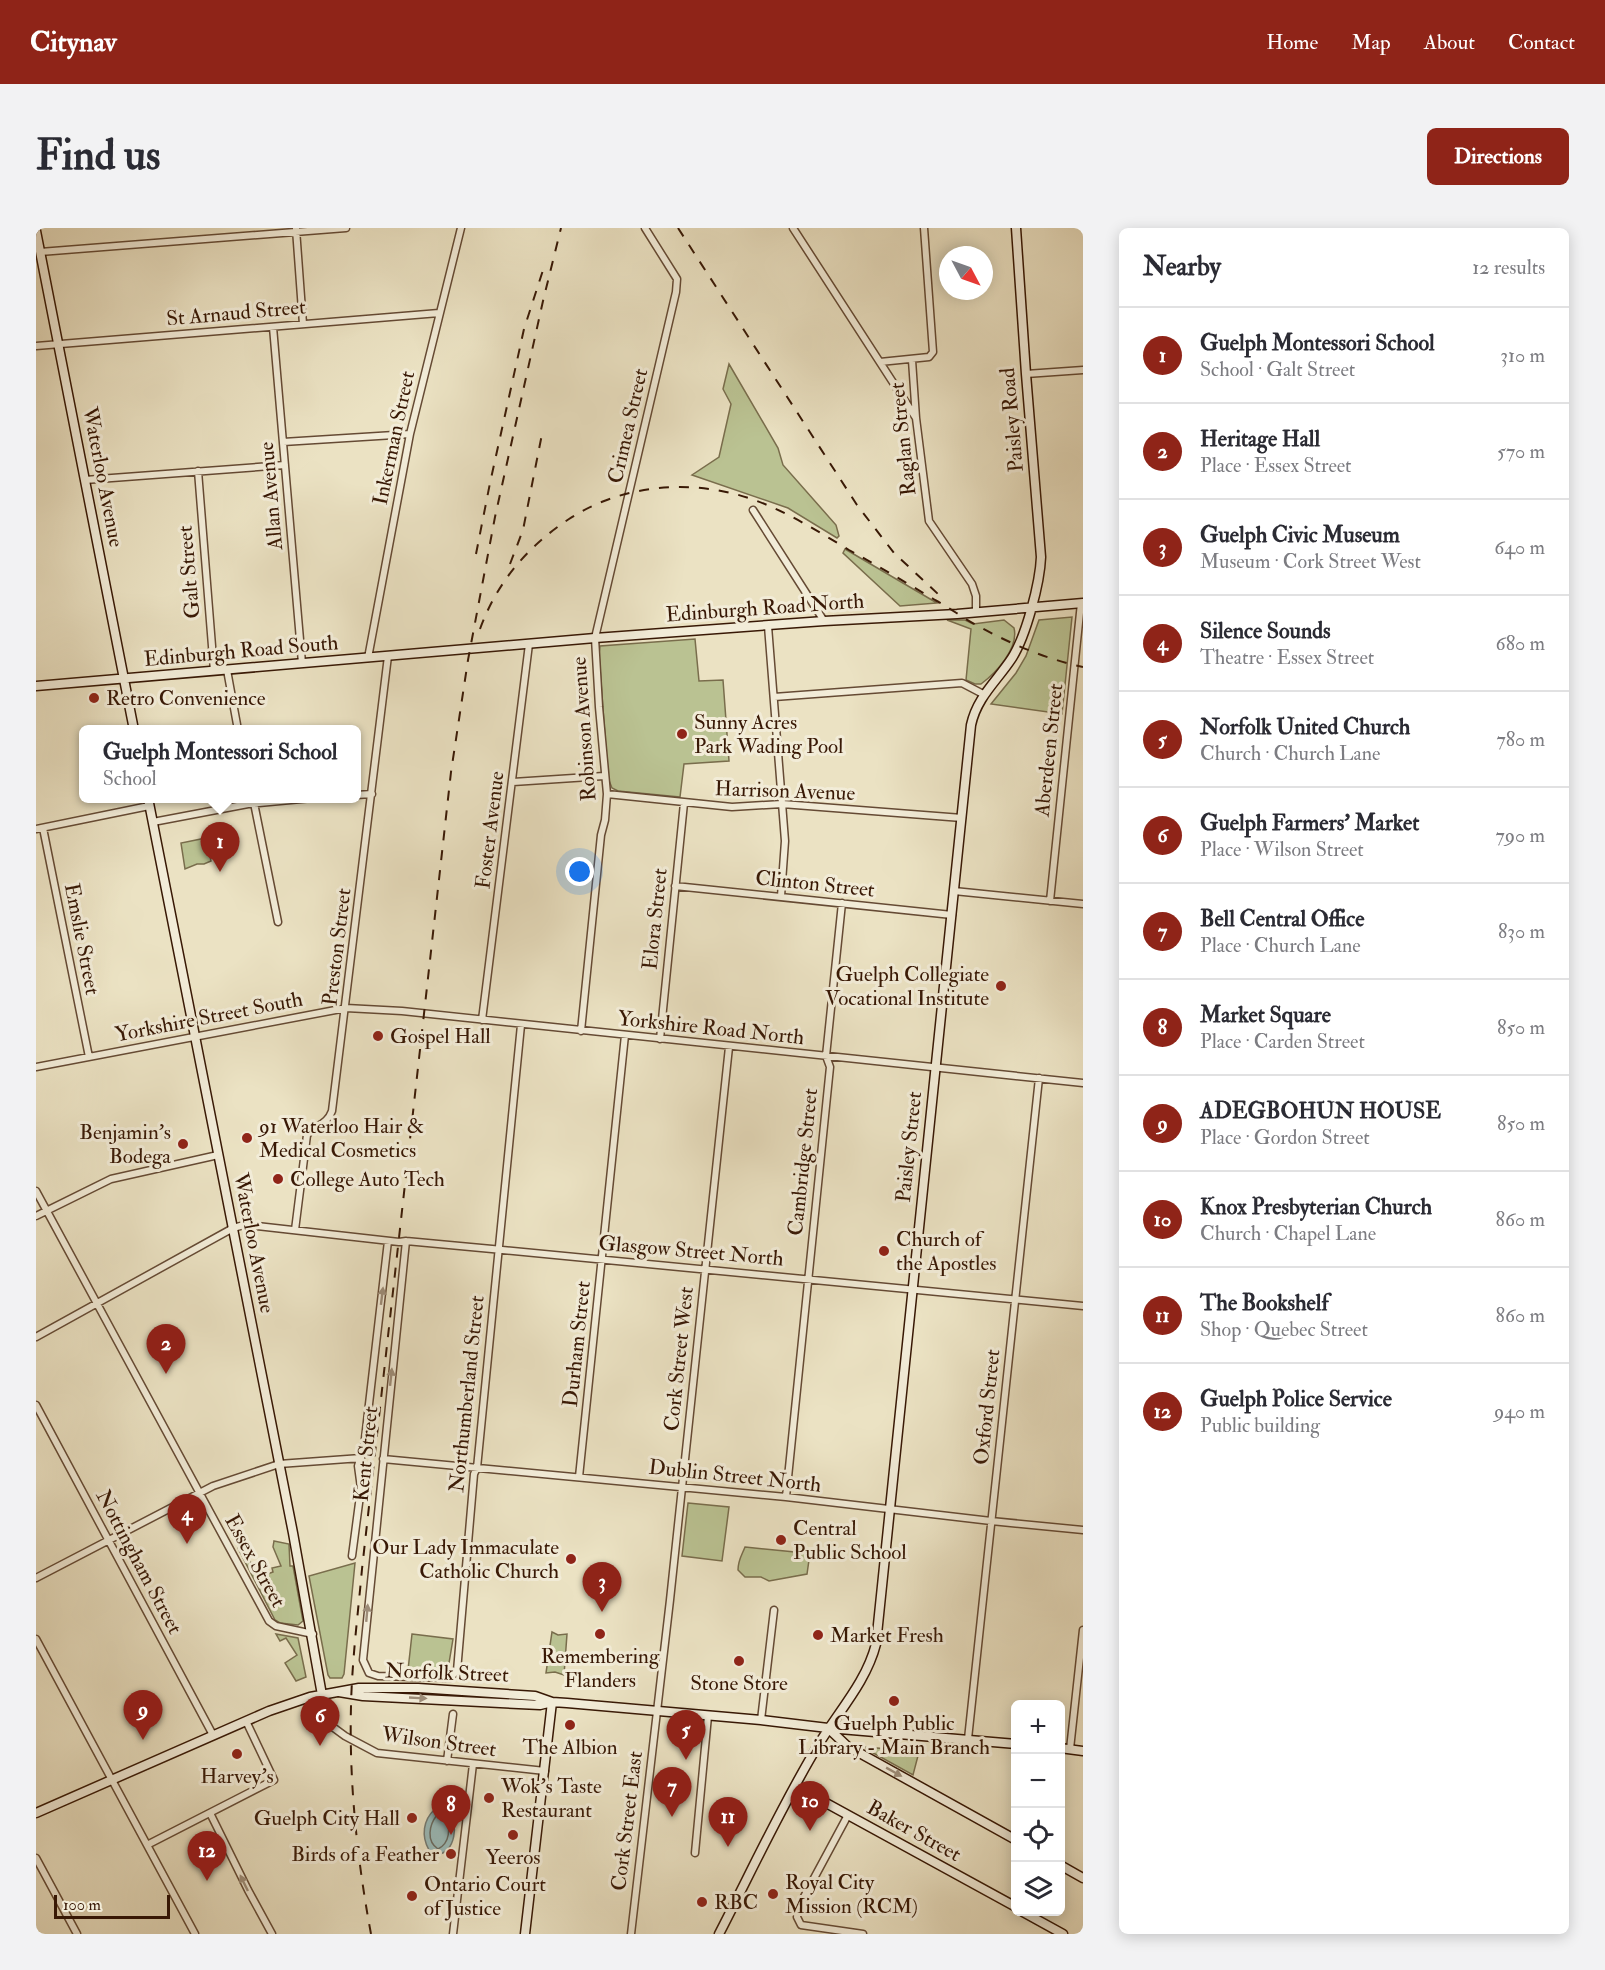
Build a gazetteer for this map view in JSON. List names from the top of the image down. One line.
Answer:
{"streets":{"main road":["Paisley Road","Waterloo Avenue","Edinburgh Road North","Edinburgh Road South","Paisley Street","Norfolk Street","Baker Street"],"street":["St Arnaud Street","Crimea Street","Inkerman Street","Raglan Street","Allan Avenue","Galt Street","Robinson Avenue","Aberdeen Street","Harrison Avenue","Foster Avenue","Clinton Street","Elora Street","Emslie Street","Preston Street","Yorkshire Street South","Yorkshire Road North","Cambridge Street","Glasgow Street North","Durham Street","Cork Street West","Northumberland Street","Oxford Street","Kent Street","Dublin Street North","Essex Street","Nottingham Street","Wilson Street","Cork Street East"]},"crossings":[["St Arnaud Street","Inkerman Street"],["St Arnaud Street","Waterloo Avenue"],["St Arnaud Street","Allan Avenue"],["Paisley Road","Edinburgh Road North"],["Paisley Road","Paisley Street"],["Crimea Street","Edinburgh Road North"],["Crimea Street","Robinson Avenue"],["Inkerman Street","Edinburgh Road South"],["Raglan Street","Edinburgh Road North"],["Waterloo Avenue","Edinburgh Road South"],["Waterloo Avenue","Yorkshire Street South"],["Waterloo Avenue","Glasgow Street North"],["Waterloo Avenue","Essex Street"],["Waterloo Avenue","Norfolk Street"],["Waterloo Avenue","Wilson Street"],["Allan Avenue","Edinburgh Road South"],["Galt Street","Edinburgh Road South"],["Edinburgh Road North","Edinburgh Road South"],["Edinburgh Road North","Robinson Avenue"],["Edinburgh Road North","Aberdeen Street"],["Edinburgh Road North","Foster Avenue"],["Edinburgh Road North","Paisley Street"],["Edinburgh Road South","Preston Street"],["Robinson Avenue","Harrison Avenue"],["Robinson Avenue","Yorkshire Road North"],["Harrison Avenue","Elora Street"],["Harrison Avenue","Paisley Street"],["Foster Avenue","Yorkshire Street South"],["Foster Avenue","Yorkshire Road North"],["Clinton Street","Elora Street"],["Clinton Street","Paisley Street"],["Clinton Street","Cambridge Street"],["Elora Street","Yorkshire Road North"],["Emslie Street","Yorkshire Street South"],["Preston Street","Yorkshire Street South"],["Preston Street","Glasgow Street North"],["Yorkshire Street South","Yorkshire Road North"],["Yorkshire Road North","Paisley Street"],["Yorkshire Road North","Cambridge Street"],["Yorkshire Road North","Durham Street"],["Yorkshire Road North","Cork Street West"],["Yorkshire Road North","Northumberland Street"],["Yorkshire Road North","Oxford Street"],["Paisley Street","Glasgow Street North"],["Paisley Street","Dublin Street North"],["Paisley Street","Norfolk Street"],["Paisley Street","Baker Street"],["Cambridge Street","Glasgow Street North"],["Cambridge Street","Dublin Street North"],["Glasgow Street North","Durham Street"],["Glasgow Street North","Cork Street West"],["Glasgow Street North","Northumberland Street"],["Glasgow Street North","Oxford Street"],["Glasgow Street North","Kent Street"],["Durham Street","Dublin Street North"],["Cork Street West","Dublin Street North"],["Cork Street West","Norfolk Street"],["Cork Street West","Cork Street East"],["Northumberland Street","Kent Street"],["Northumberland Street","Dublin Street North"],["Oxford Street","Dublin Street North"],["Oxford Street","Norfolk Street"],["Kent Street","Dublin Street North"],["Nottingham Street","Norfolk Street"],["Norfolk Street","Wilson Street"],["Norfolk Street","Cork Street East"]],"one_way":["Kent Street"],"places":["Retro Convenience","Sunny Acres Park Wading Pool","Guelph Collegiate Vocational Institute","Gospel Hall","91 Waterloo Hair & Medical Cosmetics","Benjamin's Bodega","College Auto Tech","Church of the Apostles","Central Public School","Our Lady Immaculate Catholic Church","Remembering Flanders","Market Fresh","Stone Store","Guelph Public Library - Main Branch","The Albion","Harvey's","Wok's Taste Restaurant","Guelph City Hall","Yeeros","Birds of a Feather","Royal City Mission (RCM)","Ontario Court of Justice","RBC"],"scale_bar":"100 m","north":"bottom right","page":{"header":"Citynav","nav":["Home","Map","About","Contact"],"buttons":"Directions","title":"Find us","heading":["Nearby","12 results"],"list":[{"mark":"1","name":"Guelph Montessori School","note":"School · Galt Street","value":"310 m"},{"mark":"2","name":"Heritage Hall","note":"Place · Essex Street","value":"570 m"},{"mark":"3","name":"Guelph Civic Museum","note":"Museum · Cork Street West","value":"640 m"},{"mark":"4","name":"Silence Sounds","note":"Theatre · Essex Street","value":"680 m"},{"mark":"5","name":"Norfolk United Church","note":"Church · Church Lane","value":"780 m"},{"mark":"6","name":"Guelph Farmers' Market","note":"Place · Wilson Street","value":"790 m"},{"mark":"7","name":"Bell Central Office","note":"Place · Church Lane","value":"830 m"},{"mark":"8","name":"Market Square","note":"Place · Carden Street","value":"850 m"},{"mark":"9","name":"ADEGBOHUN HOUSE","note":"Place · Gordon Street","value":"850 m"},{"mark":"10","name":"Knox Presbyterian Church","note":"Church · Chapel Lane","value":"860 m"},{"mark":"11","name":"The Bookshelf","note":"Shop · Quebec Street","value":"860 m"},{"mark":"12","name":"Guelph Police Service","note":"Public building","value":"940 m"}],"popup":["Guelph Montessori School","School"],"pins":["1","2","4","3","9","6","5","7","10","8","11","12"],"map_buttons":["+","−"],"scale":"100 m"}}
